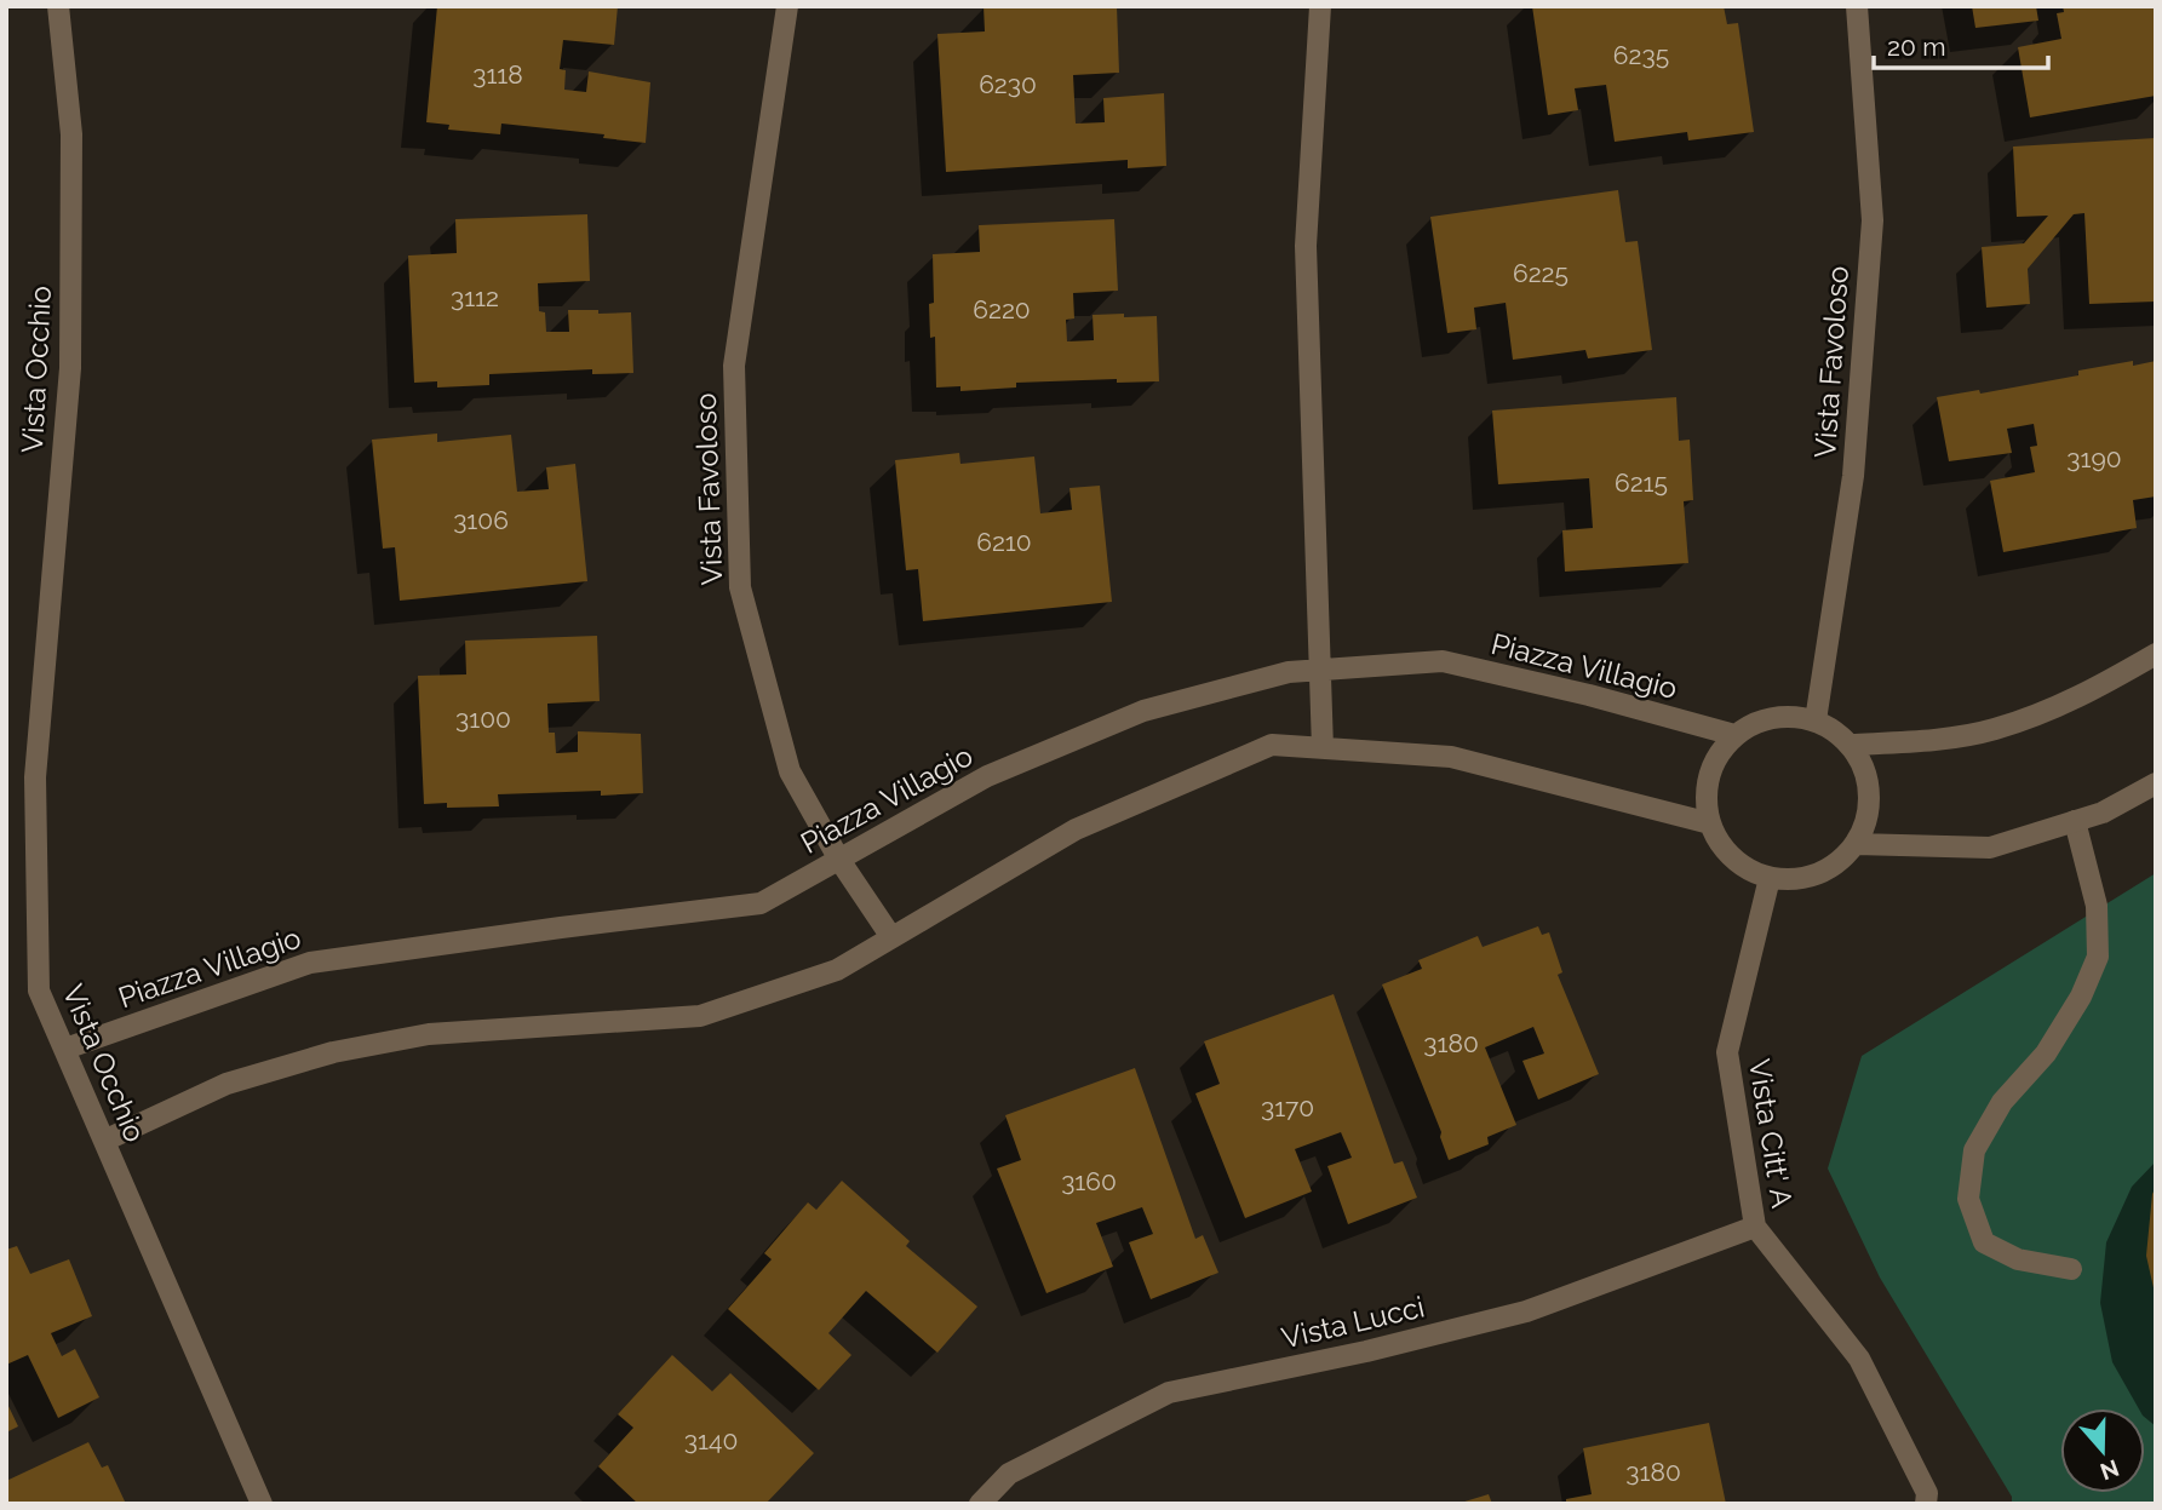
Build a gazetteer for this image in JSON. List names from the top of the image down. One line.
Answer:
{"streets":{"street":["Vista Favoloso","Vista Occhio","Piazza Villagio","Vista Citt' A","Vista Lucci"]},"crossings":[["Vista Favoloso","Piazza Villagio"],["Vista Favoloso","Vista Citt' A"],["Vista Occhio","Piazza Villagio"],["Piazza Villagio","Vista Citt' A"],["Vista Citt' A","Vista Lucci"]],"house_numbers":["6235","3118","6230","6225","3112","6220","3190","6215","3106","6210","3100","3180","3170","3160","3140","3180"],"scale_bar":"20 m","north":"bottom"}
